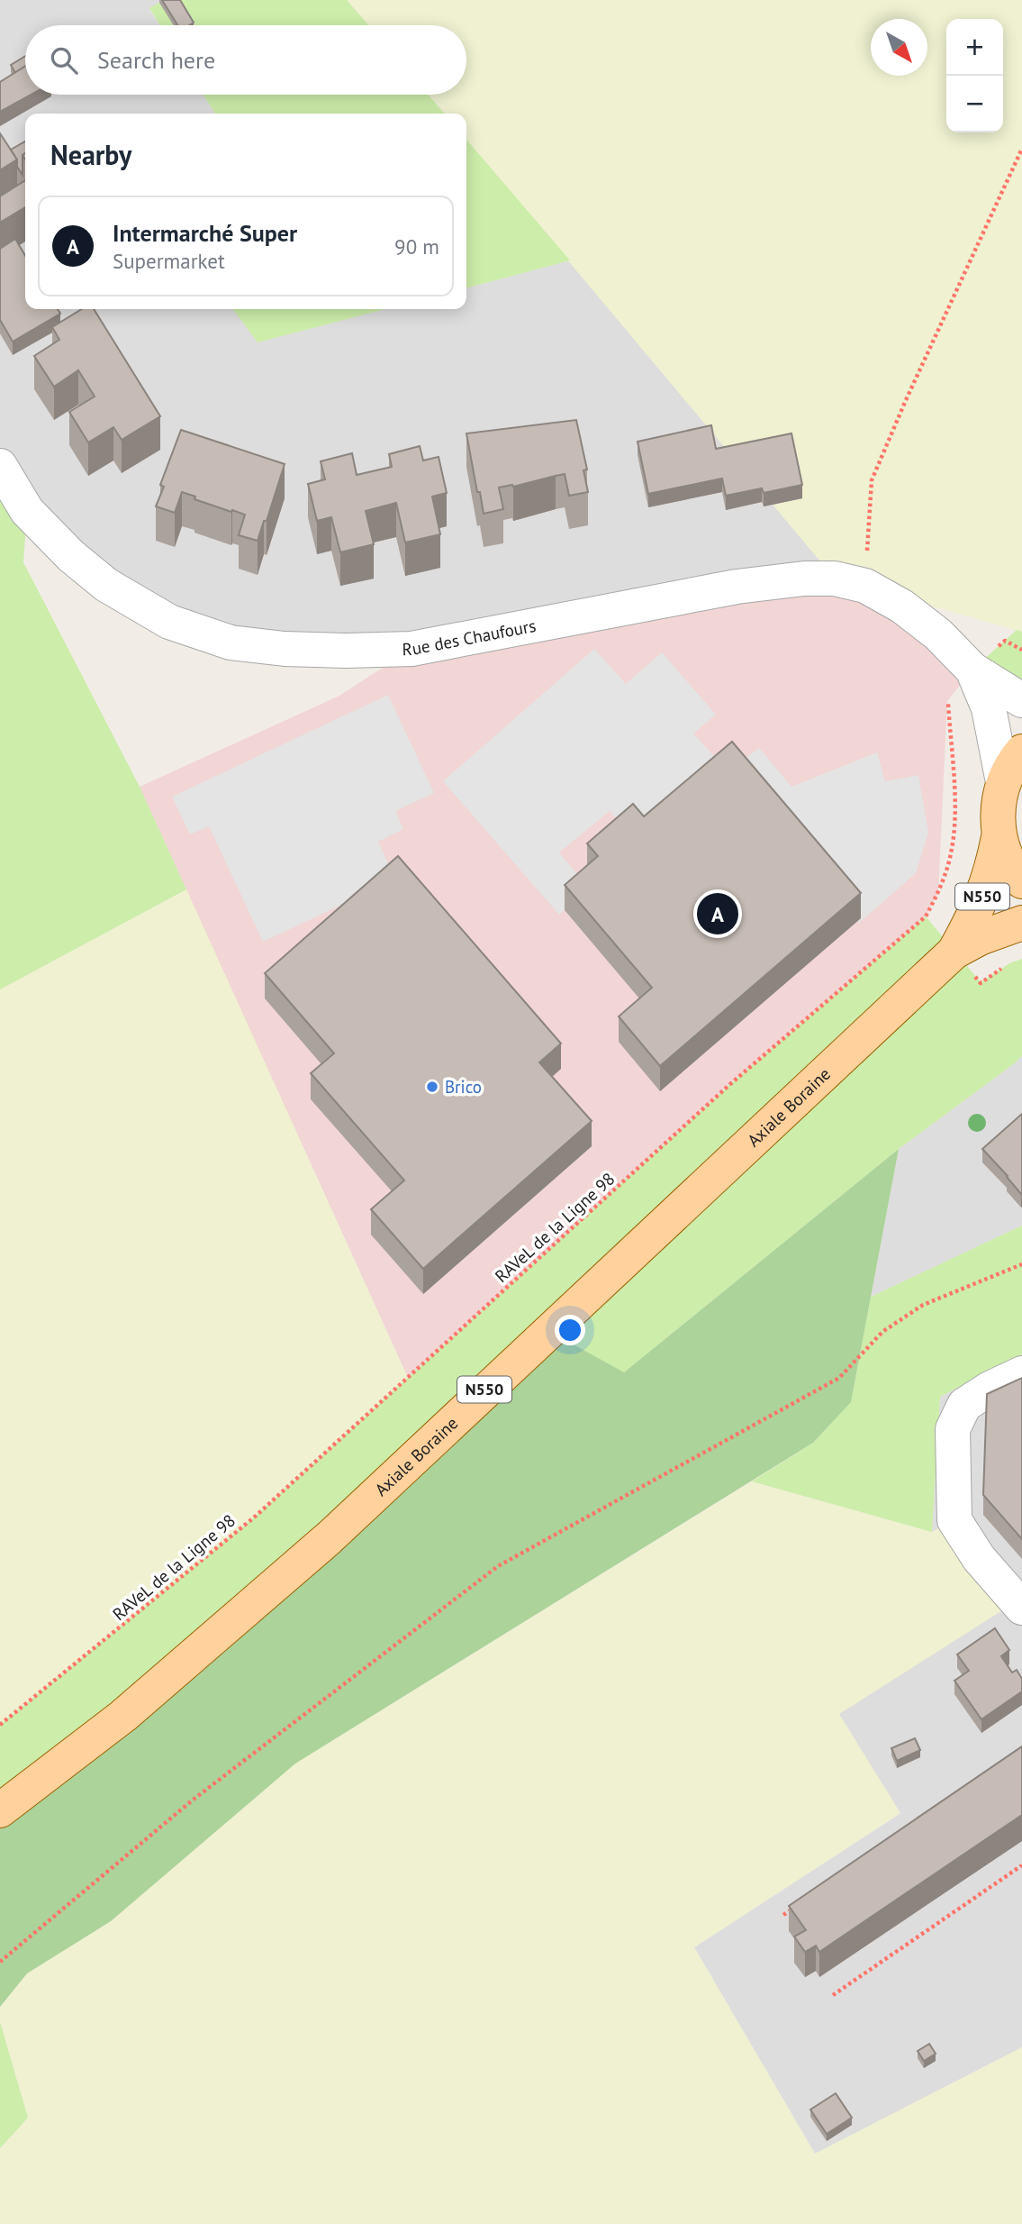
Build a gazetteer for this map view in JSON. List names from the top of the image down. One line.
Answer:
{"streets":{"main road":["N550","Axiale Boraine"],"street":["Rue des Chaufours"],"path":["RAVeL de la Ligne 98"]},"crossings":[["Rue des Chaufours","RAVeL de la Ligne 98"]],"places":["Brico"],"north":"bottom right","page":{"map_buttons":["+","−"],"search":"Search here","heading":"Nearby","list":[{"mark":"A","name":"Intermarché Super","note":"Supermarket","value":"90 m"}],"pins":"A"}}
